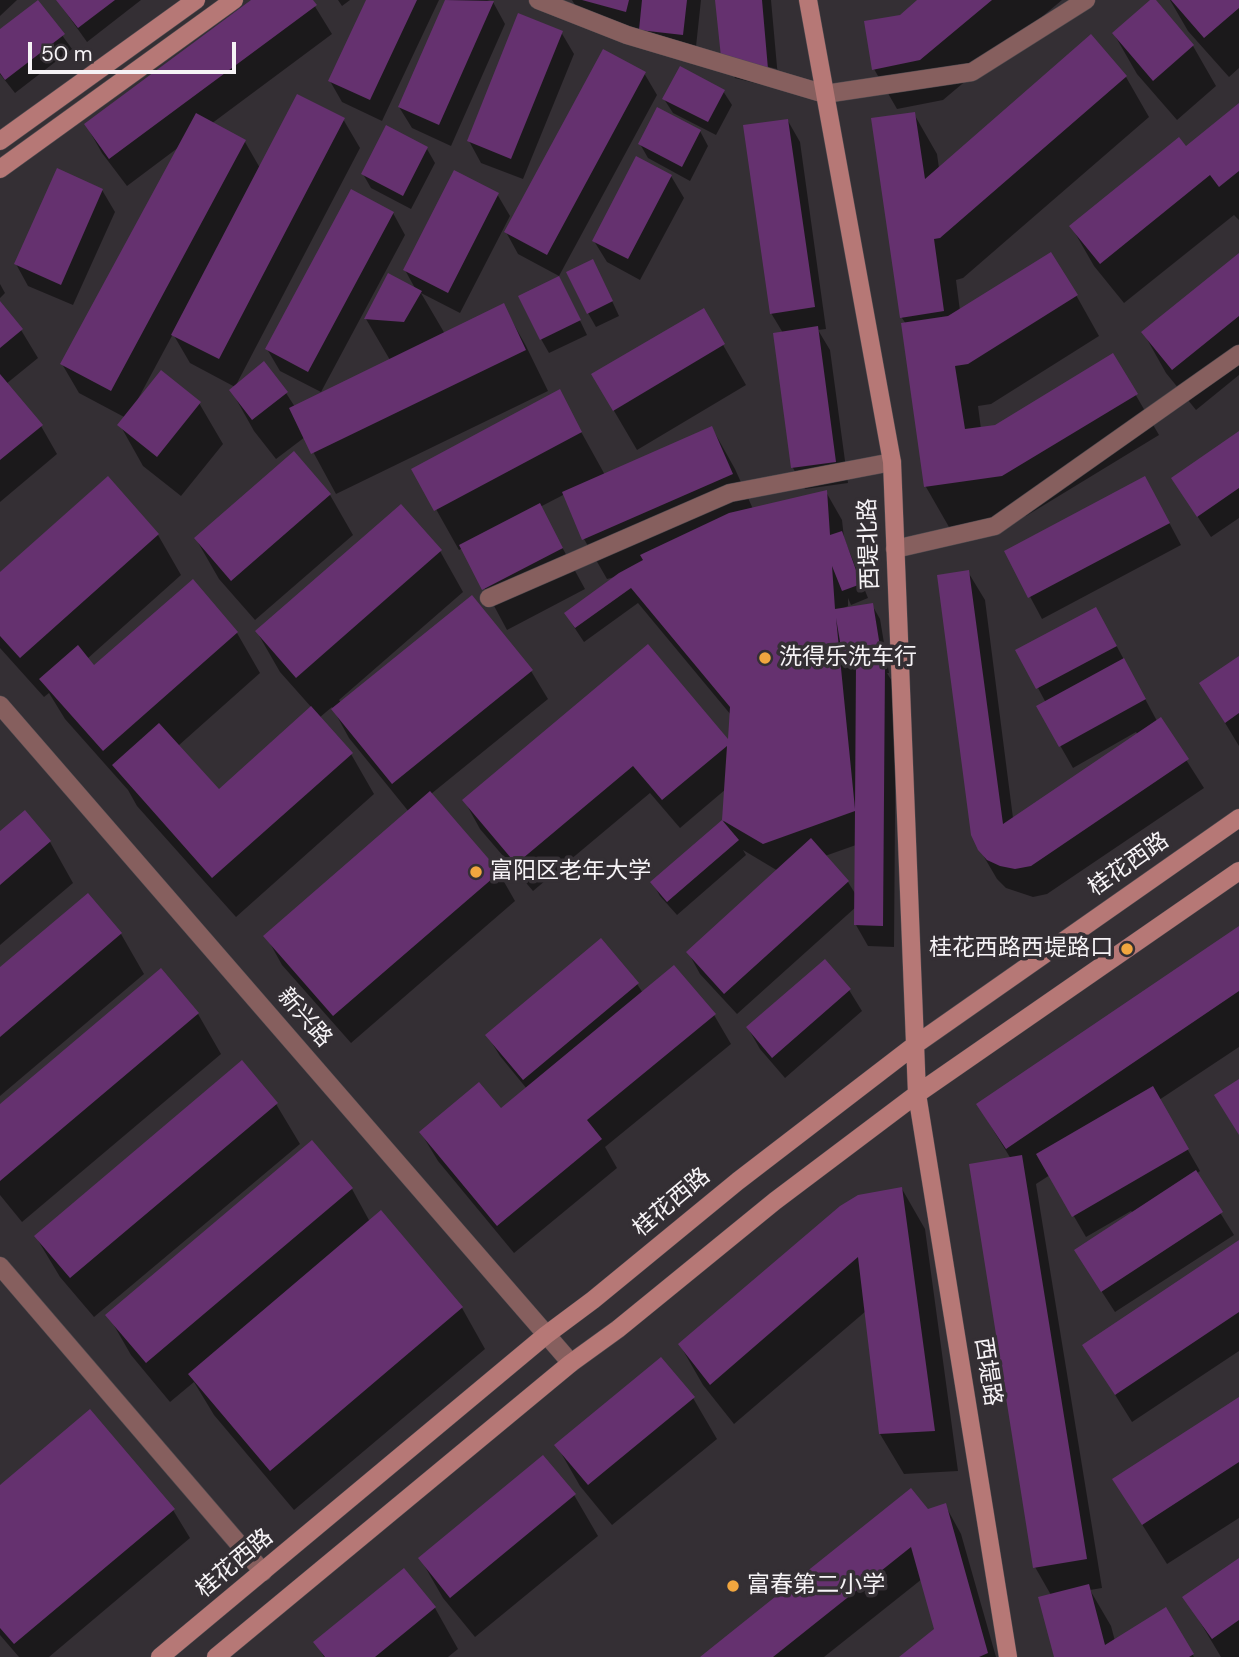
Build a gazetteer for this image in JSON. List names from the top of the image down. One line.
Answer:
{"streets":{"main road":["西堤北路","桂花西路","西堤路"],"street":["新兴路"]},"crossings":[["西堤北路","桂花西路"],["西堤北路","西堤路"],["桂花西路","新兴路"]],"places":["洗得乐洗车行","富阳区老年大学","桂花西路西堤路口","富春第二小学"],"scale_bar":"50 m"}
